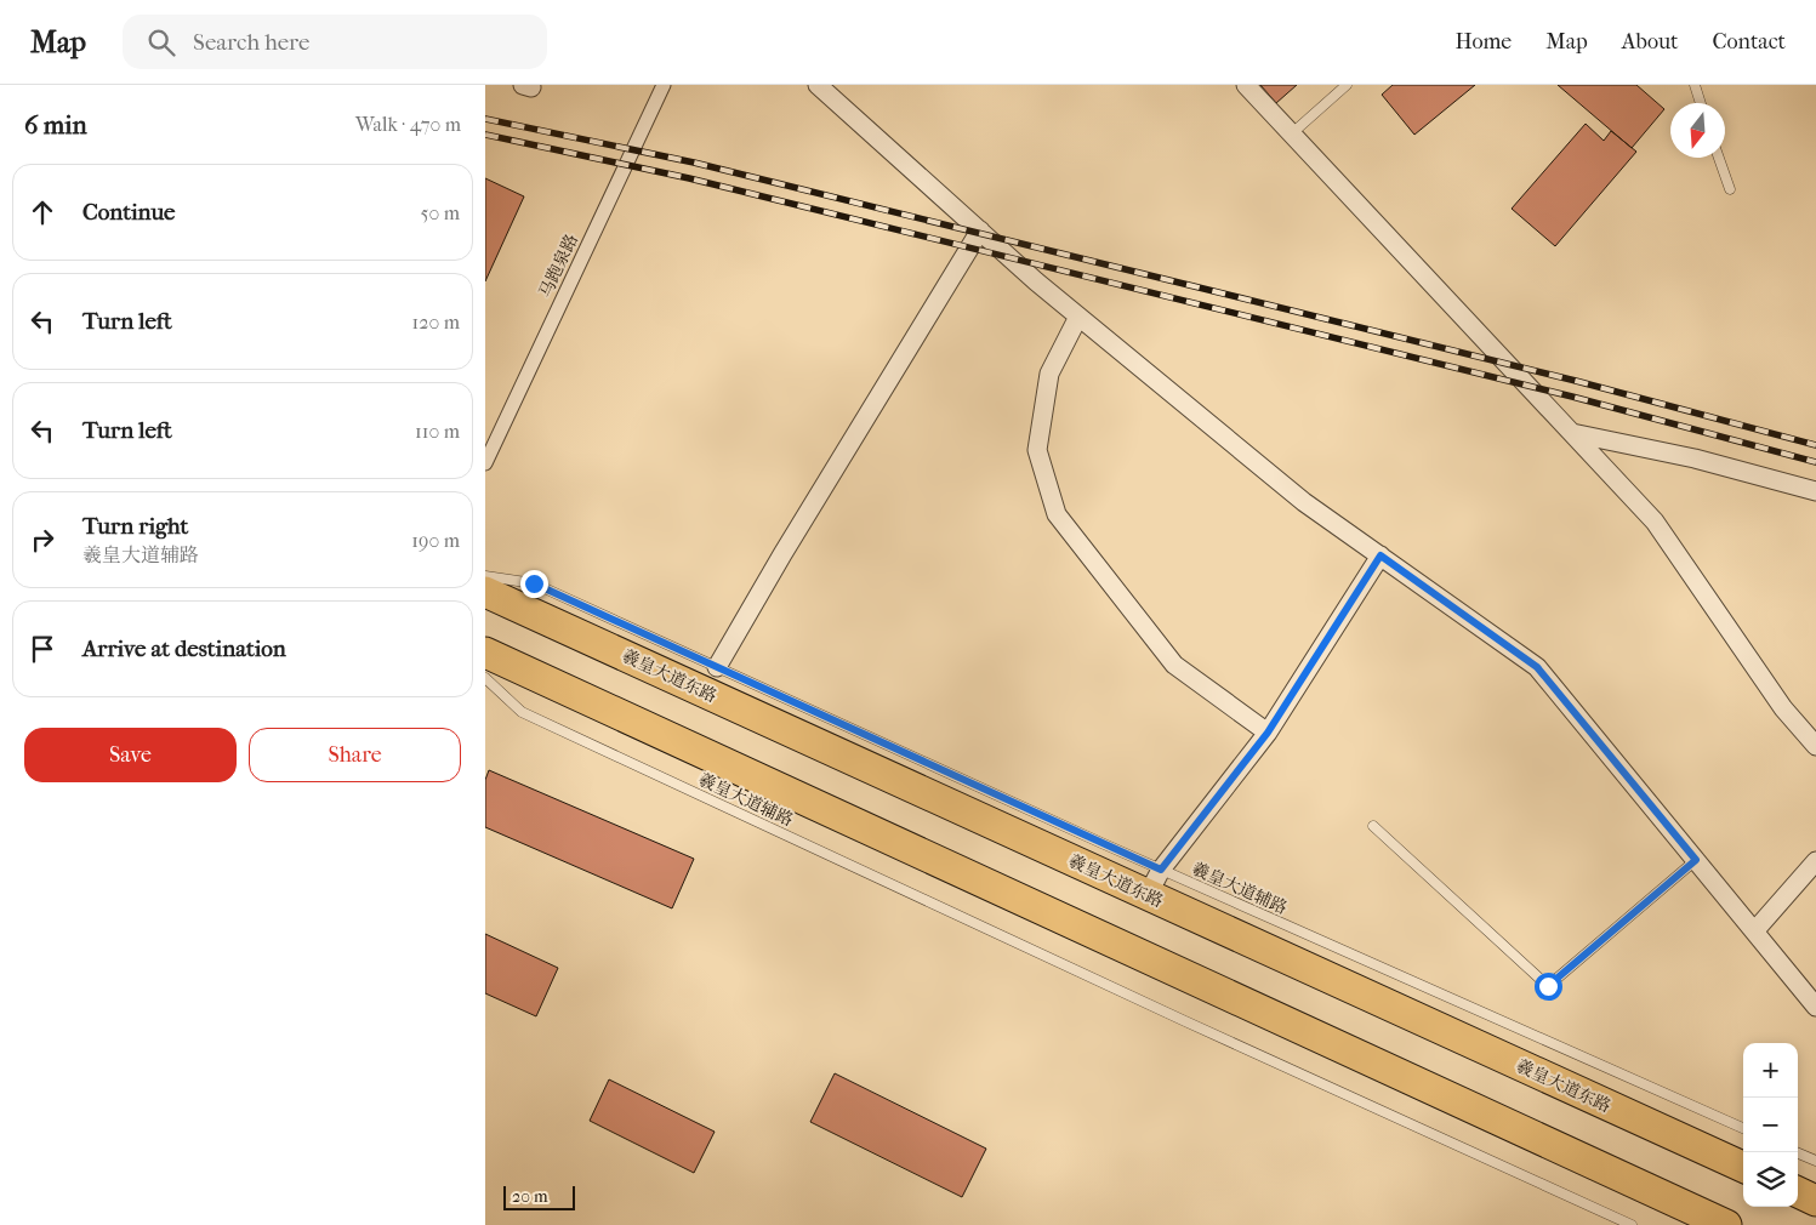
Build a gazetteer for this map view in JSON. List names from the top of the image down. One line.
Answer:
{"streets":{"main road":["羲皇大道东路"],"street":["马跑泉路"],"lane":["羲皇大道辅路"]},"crossings":[["羲皇大道东路","羲皇大道辅路"]],"scale_bar":"20 m","north":"bottom","page":{"header":"Map","search":"Search here","nav":["Home","Map","About","Contact"],"heading":["6 min","Walk · 470 m"],"list":[["Continue","50 m"],["Turn left","120 m"],["Turn left","110 m"],["Turn right","羲皇大道辅路","190 m"],"Arrive at destination"],"buttons":["Save","Share"],"map_buttons":["+","−"],"scale":"20 m"}}
